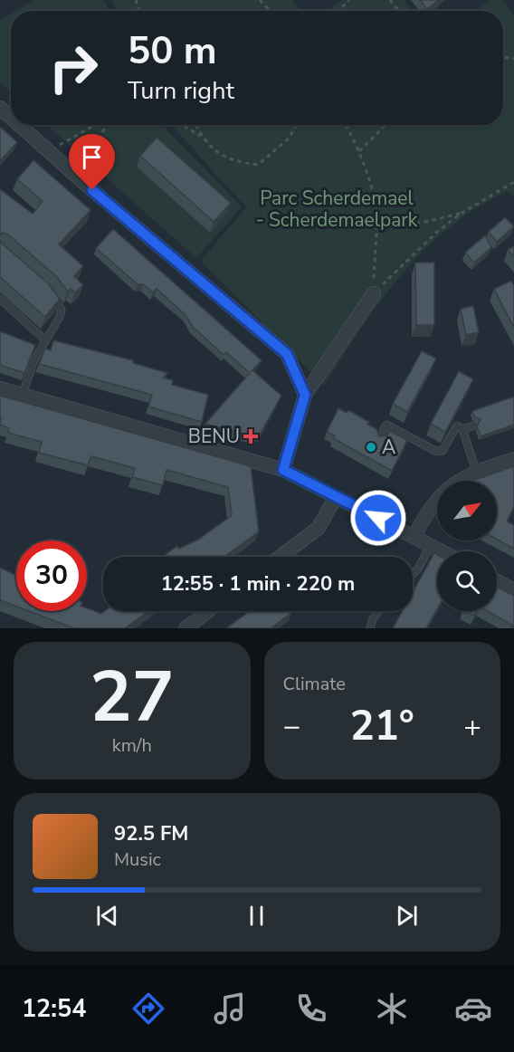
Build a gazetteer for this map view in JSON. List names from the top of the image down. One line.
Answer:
{"parks":["Parc Scherdemael - Scherdemaelpark"],"places":{"health":["BENU"],"other":["A"]},"north":"top right","page":{"turn":["50 m","Turn right"],"limit":"30","trip":"12:55 · 1 min · 220 m","tile":[["27","km/h"],"Climate"],"heat":["−","21°","+"],"song":["92.5 FM","Music"],"tabs":"12:54"}}
